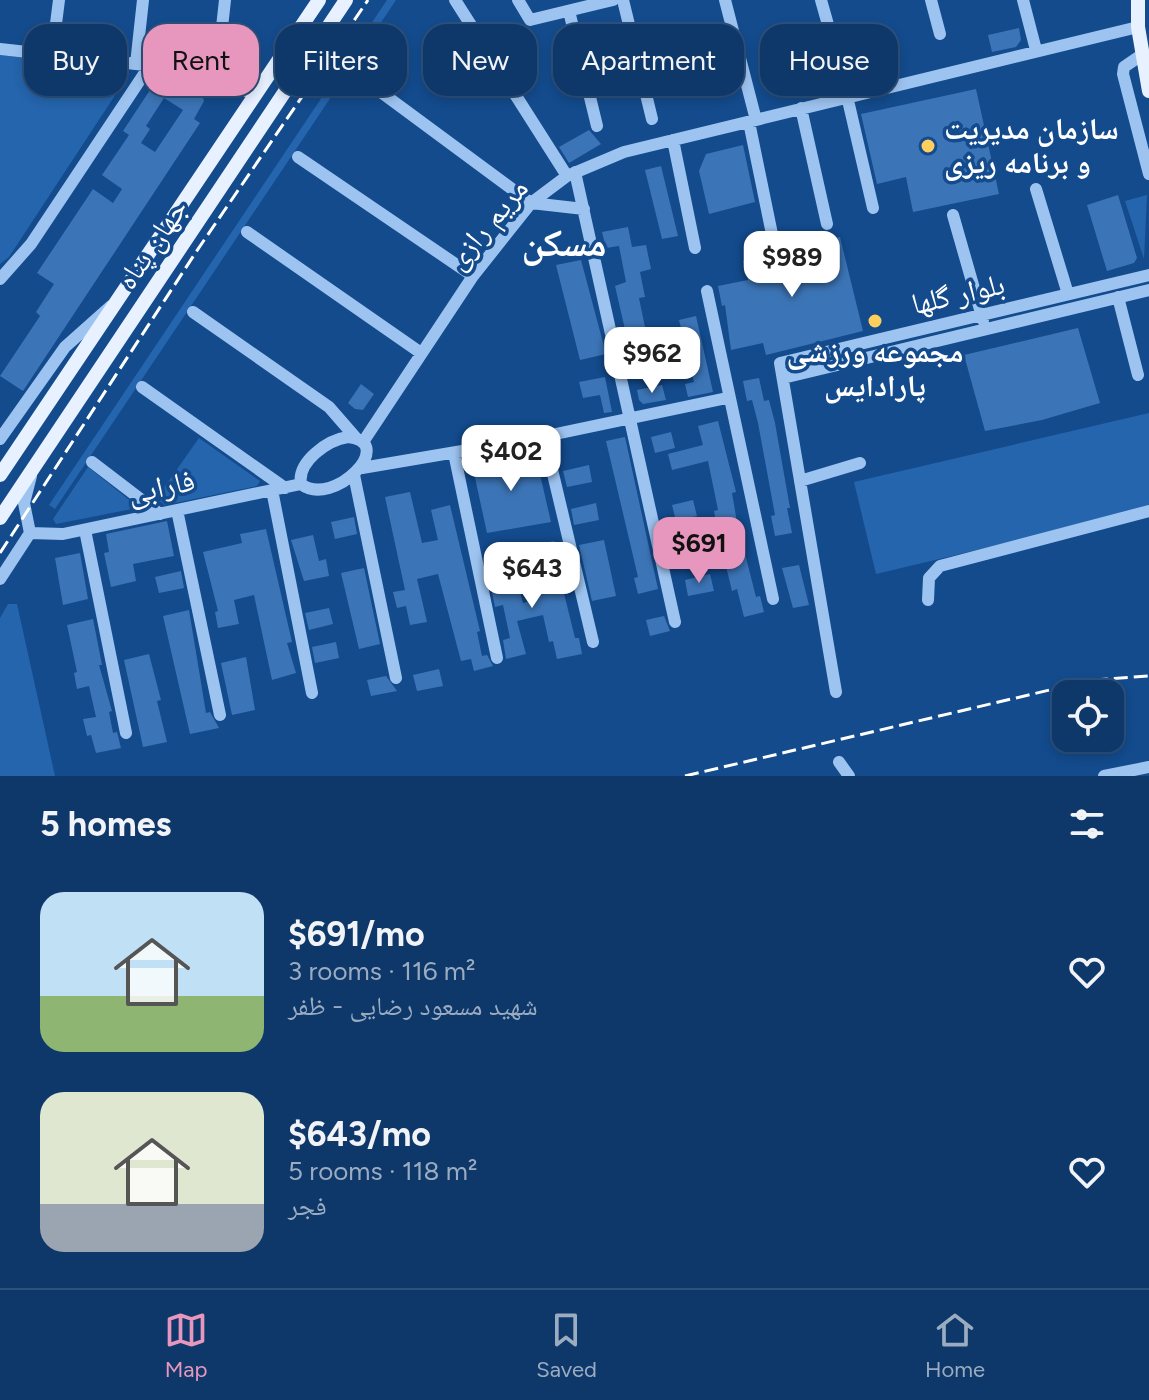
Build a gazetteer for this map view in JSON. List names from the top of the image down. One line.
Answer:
{"streets":{"main road":["جهان پناه"],"street":["مریم رازی","بلوار گلها","فارابی"]},"districts":["مسکن"],"places":["سازمان مدیریت و برنامه ریزی","مجموعه ورزشی پارادایس"],"page":{"chip":["Buy","Rent","Filters","New","Apartment","House"],"price":["$989","$962","$402","$691","$643"],"heading":"5 homes","list":[{"name":"$691/mo","note":"3 rooms · 116 m² · شهید مسعود رضایی - ظفر"},{"name":"$643/mo","note":"5 rooms · 118 m² · فجر"}],"tabs":["Map","Saved","Home"]}}
